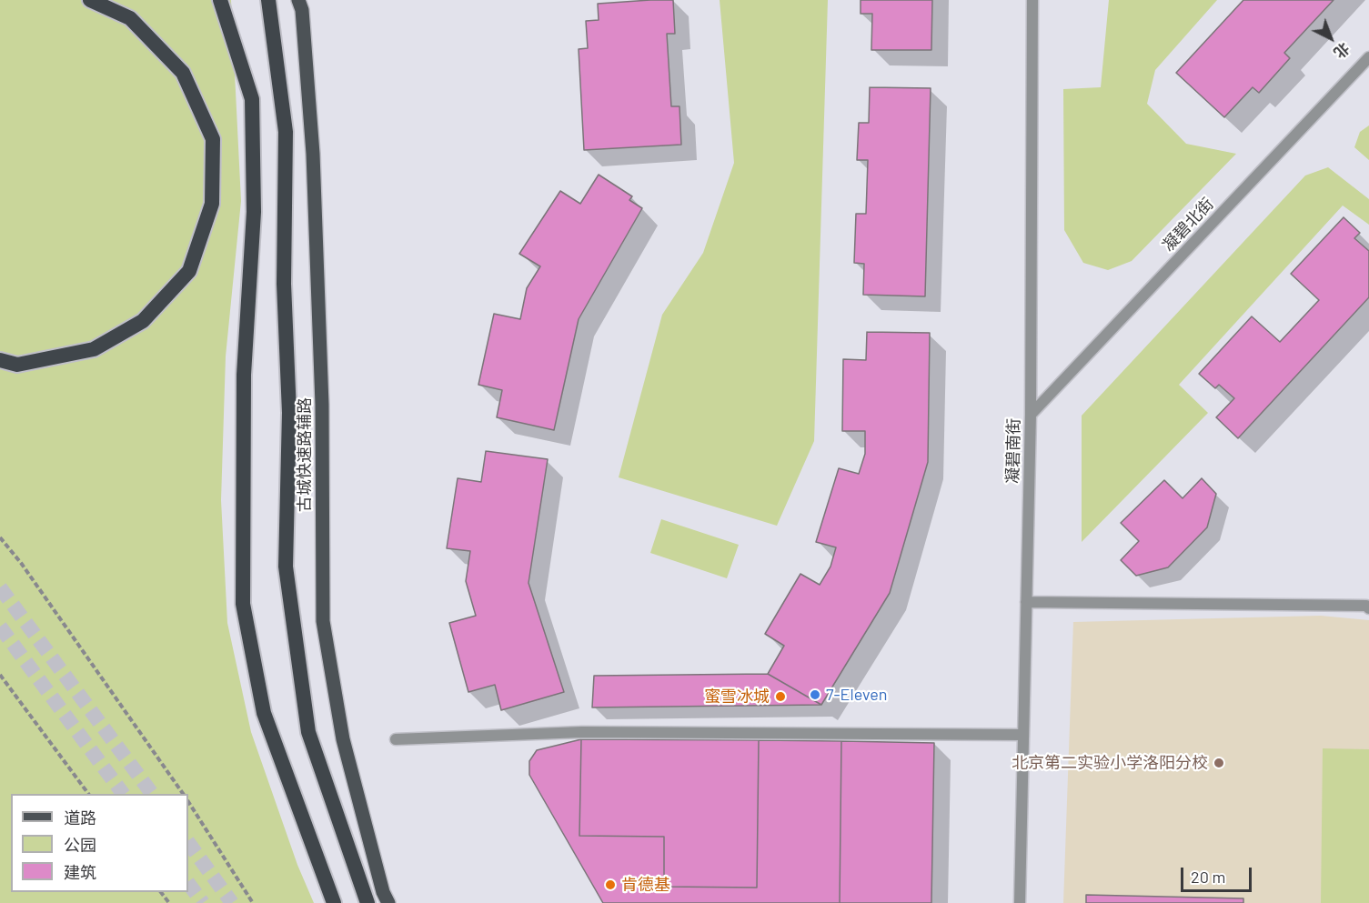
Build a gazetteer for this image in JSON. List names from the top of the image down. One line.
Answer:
{"streets":{"main road":["古城快速路辅路"],"street":["凝碧北街","凝碧南街"]},"crossings":[["凝碧北街","凝碧南街"]],"places":["7-Eleven","蜜雪冰城","北京第二实验小学洛阳分校","肯德基"],"legend":["道路","公园","建筑"],"scale_bar":"20 m","north":"bottom right"}
